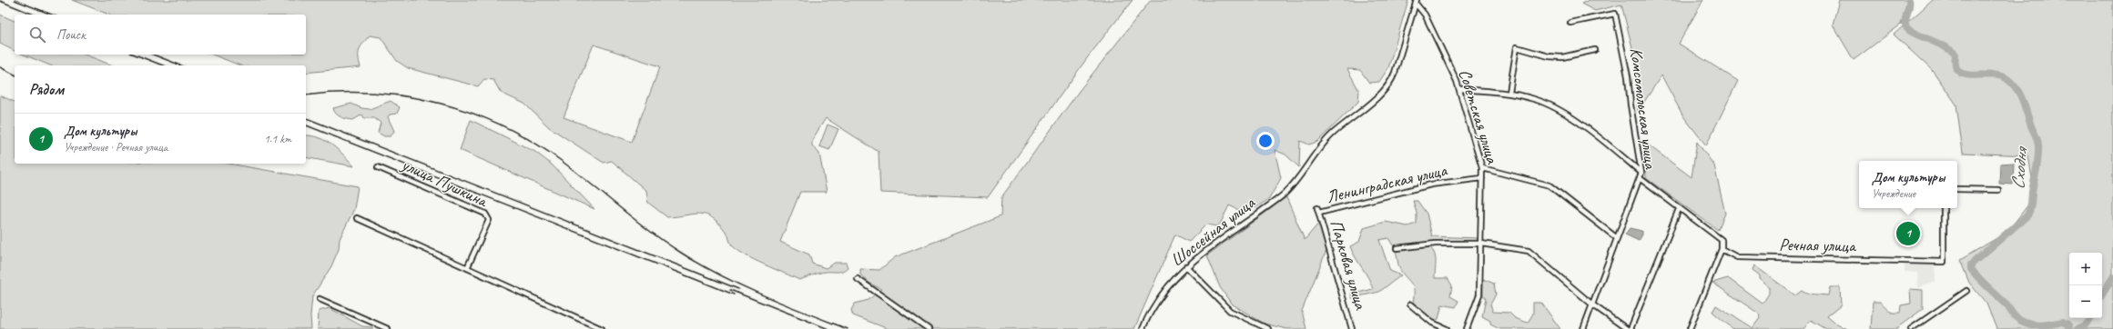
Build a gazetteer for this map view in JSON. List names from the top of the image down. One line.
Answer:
{"streets":{"street":["Комсомольская улица","Советская улица","улица Пушкина","Ленинградская улица","Шоссейная улица","Речная улица","Парковая улица"]},"crossings":[["Советская улица","Ленинградская улица"],["Советская улица","Шоссейная улица"],["Ленинградская улица","Парковая улица"]],"water":["Сходня"],"page":{"search":"Поиск","heading":"Рядом","list":[{"mark":"1","name":"Дом культуры","note":"Учреждение · Речная улица","value":"1.1 km"}],"popup":["Дом культуры","Учреждение"],"pins":"1","map_buttons":["+","−"]}}
